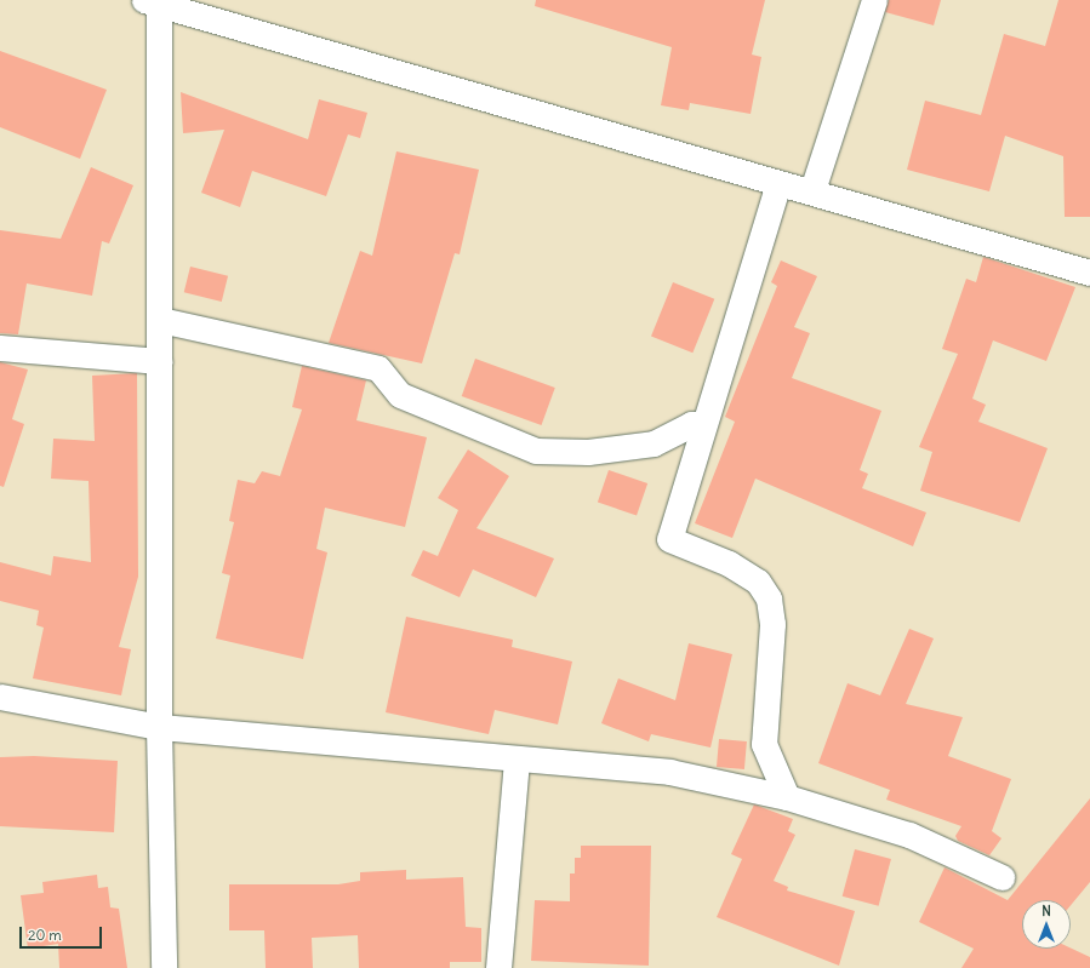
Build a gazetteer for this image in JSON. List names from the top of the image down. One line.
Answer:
{"scale_bar":"20 m","north":"top"}
